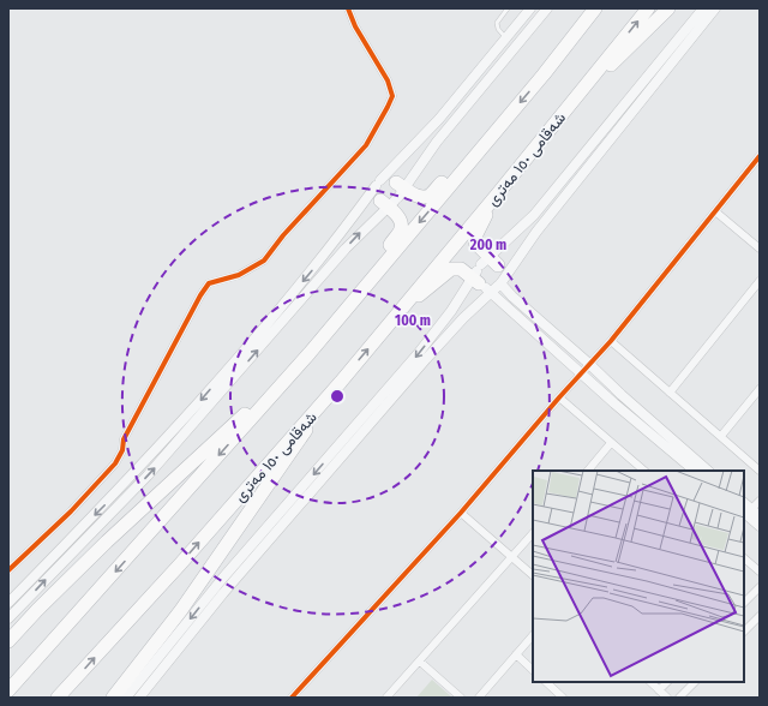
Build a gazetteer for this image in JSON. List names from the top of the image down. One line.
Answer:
{"streets":{"highway":["شەقامی ١٥٠ مەتری"]},"rings":["200 m","100 m"]}
